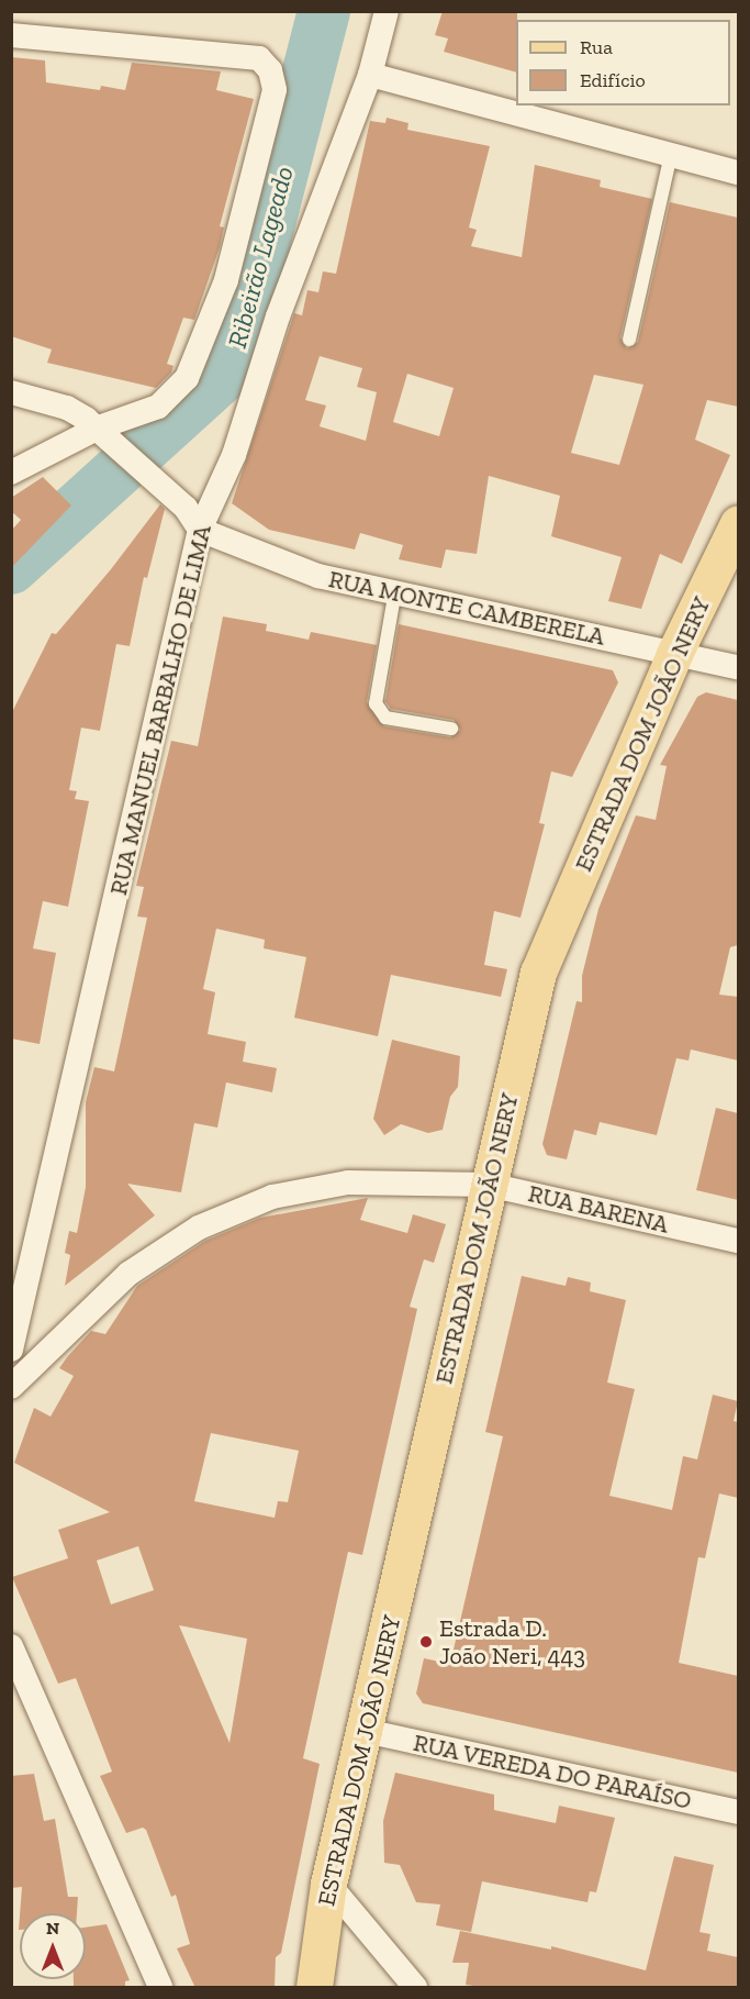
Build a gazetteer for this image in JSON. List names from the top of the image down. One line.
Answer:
{"streets":{"main road":["ESTRADA DOM JOÃO NERY"],"street":["RUA MONTE CAMBERELA","RUA MANUEL BARBALHO DE LIMA","RUA BARENA","RUA VEREDA DO PARAÍSO"]},"crossings":[["RUA MONTE CAMBERELA","RUA MANUEL BARBALHO DE LIMA"],["RUA MONTE CAMBERELA","ESTRADA DOM JOÃO NERY"],["ESTRADA DOM JOÃO NERY","RUA BARENA"],["ESTRADA DOM JOÃO NERY","RUA VEREDA DO PARAÍSO"]],"water":["Ribeirão Lageado"],"places":["Estrada D. João Neri, 443"],"legend":["Rua","Edifício"],"north":"top"}
